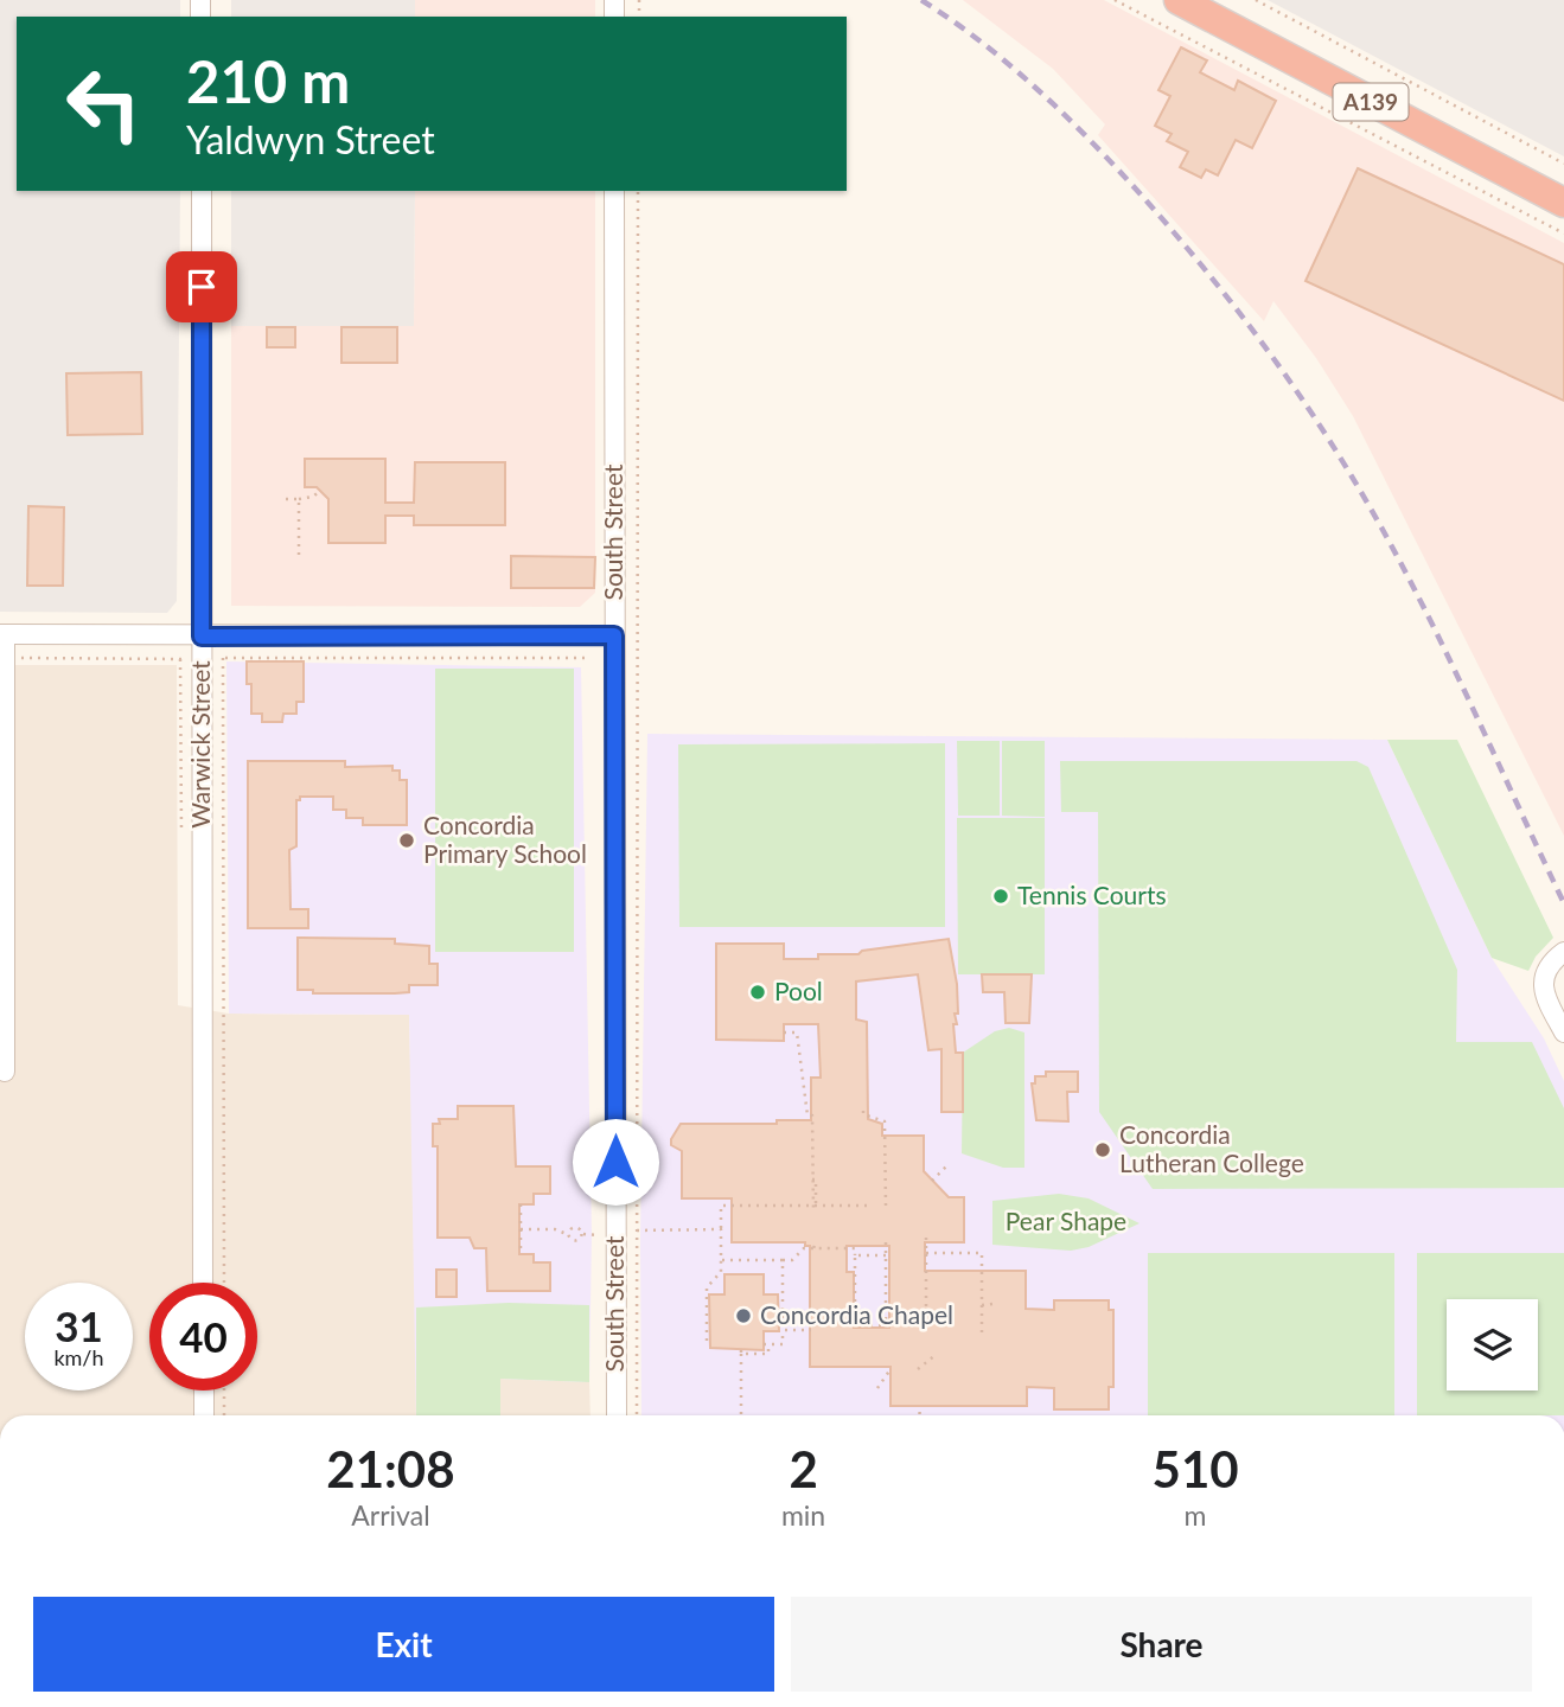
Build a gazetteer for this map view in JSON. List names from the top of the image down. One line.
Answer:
{"streets":{"highway":["A139"],"street":["South Street","Warwick Street"]},"parks":["Pear Shape"],"places":["Concordia Primary School","Tennis Courts","Pool","Concordia Lutheran College","Concordia Chapel"],"page":{"turn":["210 m","Yaldwyn Street"],"speed":"31 km/h","limit":"40","eta":["21:08","Arrival","2","min","510","m"],"buttons":["Exit","Share"]}}
